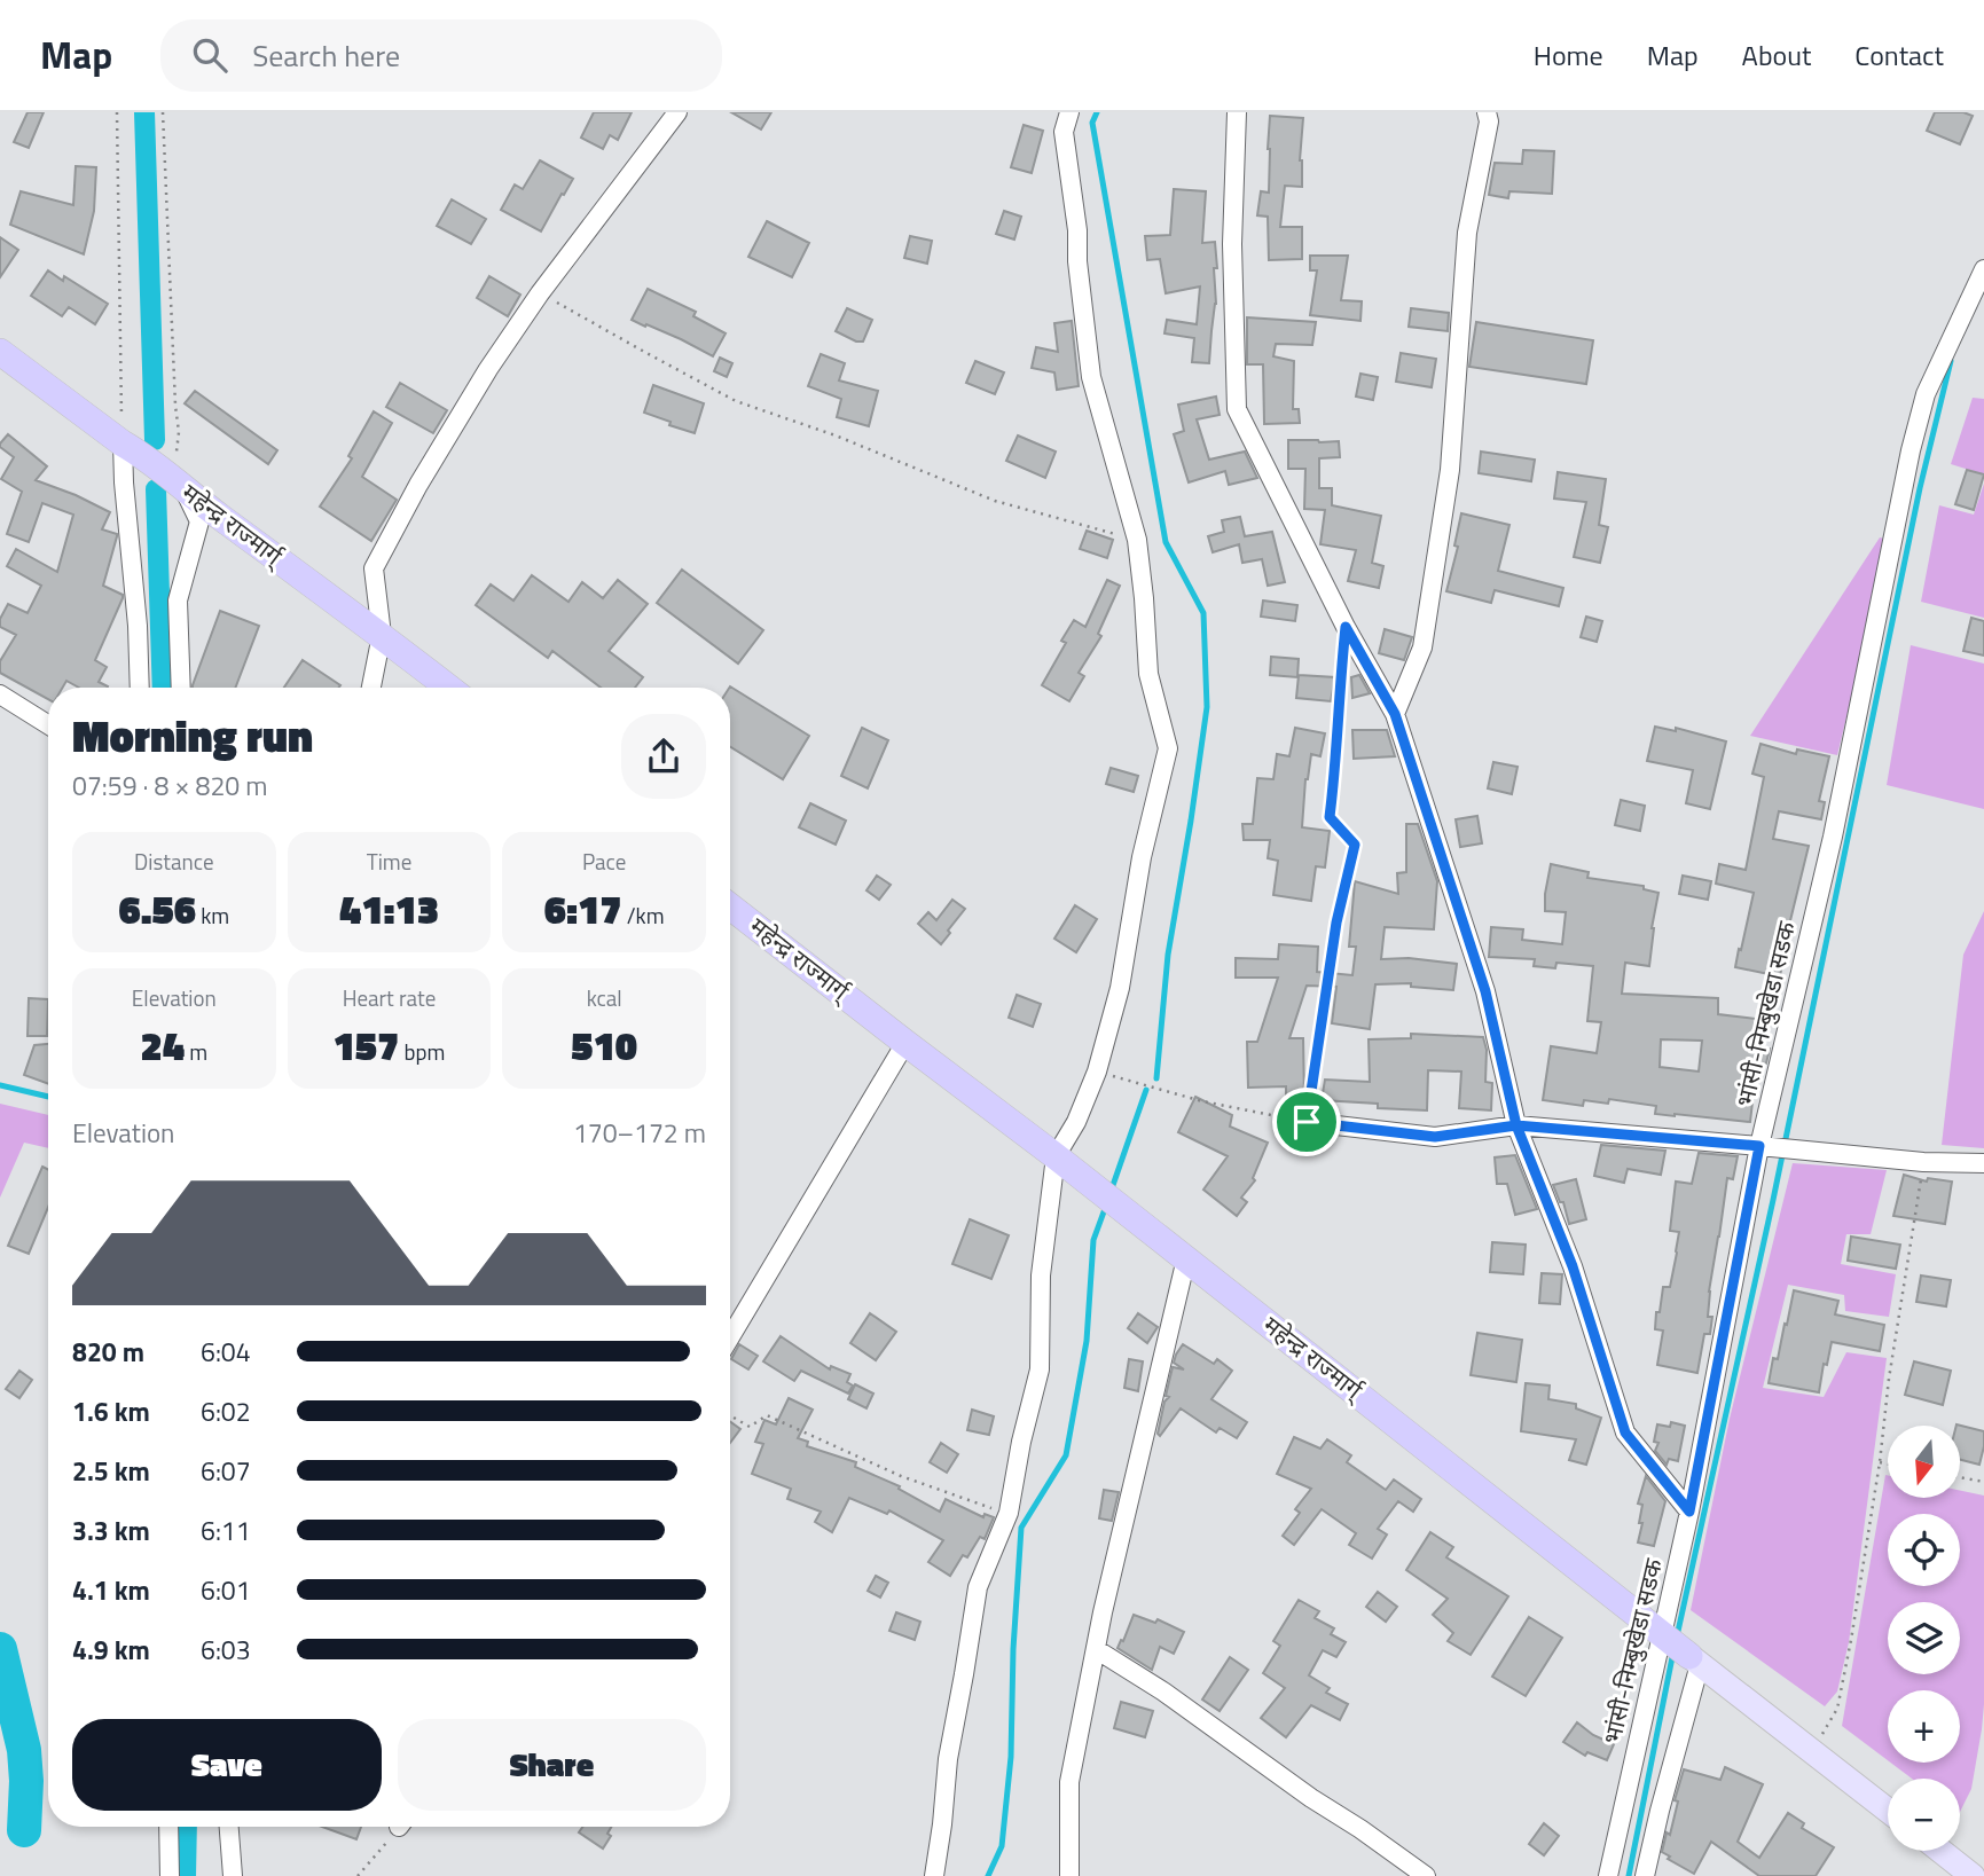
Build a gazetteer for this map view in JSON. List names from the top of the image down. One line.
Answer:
{"streets":{"highway":["महेन्द्र राज्मार्ग्"],"street":["भांसी-निम्बुखेडा सडक"]},"crossings":[["महेन्द्र राज्मार्ग्","भांसी-निम्बुखेडा सडक"]],"north":"bottom","page":{"header":"Map","search":"Search here","nav":["Home","Map","About","Contact"],"heading":["Morning run","07:59 · 8 × 820 m"],"stats":[["Distance","6.56 km"],["Time","41:13"],["Pace","6:17 /km"],["Elevation","24 m"],["Heart rate","157 bpm"],["kcal","510"]],"chart":["Elevation","170–172 m"],"list":[{"name":"820 m","note":"6:04"},{"name":"1.6 km","note":"6:02"},{"name":"2.5 km","note":"6:07"},{"name":"3.3 km","note":"6:11"},{"name":"4.1 km","note":"6:01"},{"name":"4.9 km","note":"6:03"}],"map_buttons":["+","−"],"buttons":["Save","Share"]}}
